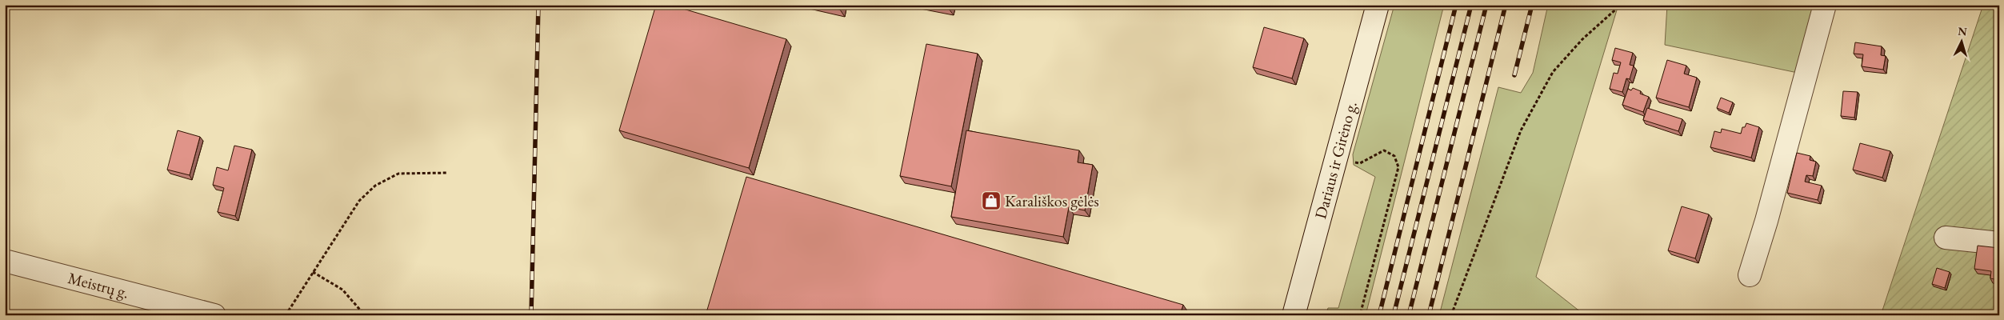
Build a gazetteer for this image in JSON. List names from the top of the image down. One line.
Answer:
{"streets":{"street":["Dariaus ir Girėno g.","Meistrų g."]},"places":{"shop":["Karališkos gėlės"]},"north":"top"}
